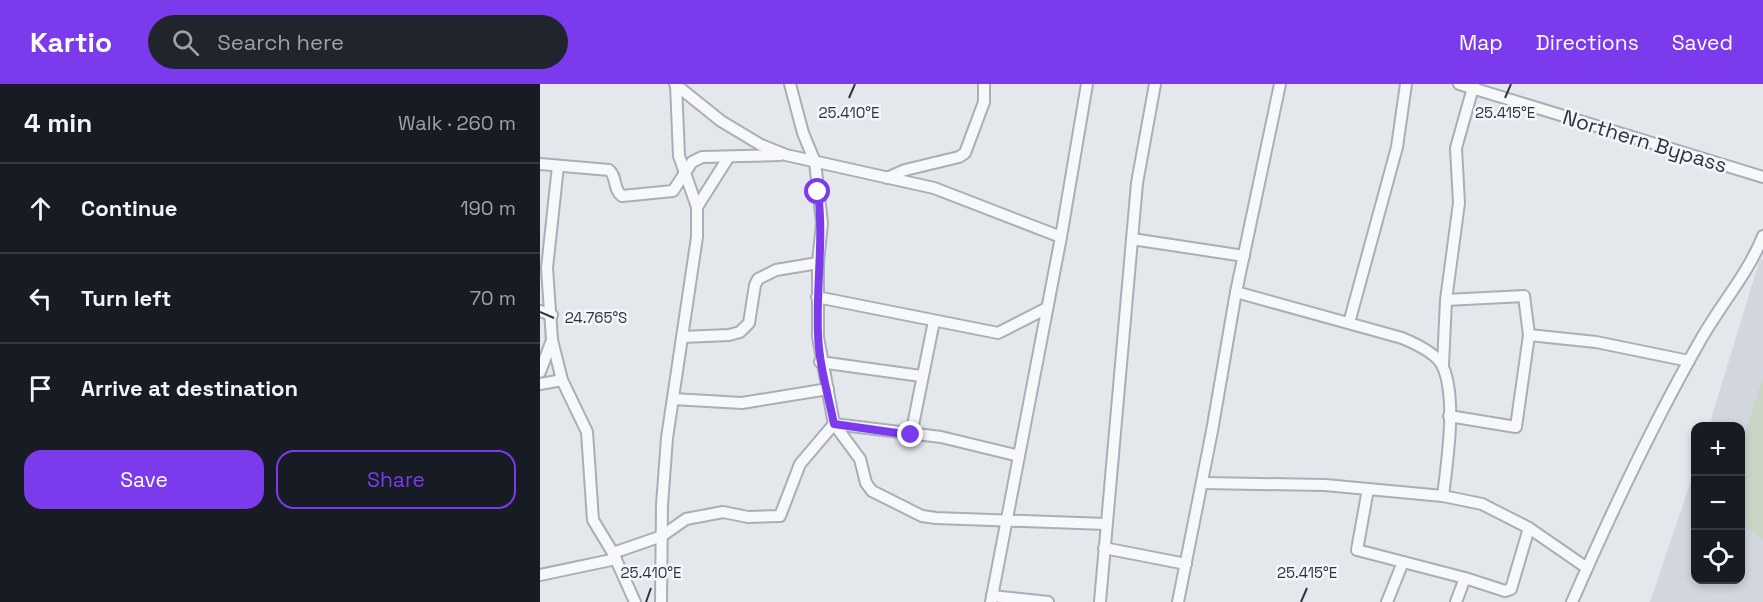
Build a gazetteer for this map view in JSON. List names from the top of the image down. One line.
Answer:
{"streets":{"street":["Northern Bypass"]},"page":{"header":"Kartio","search":"Search here","nav":["Map","Directions","Saved"],"heading":["4 min","Walk · 260 m"],"list":[["Continue","190 m"],["Turn left","70 m"],"Arrive at destination"],"map_buttons":["+","−"],"buttons":["Save","Share"]},"coordinates":["25.410°E","25.415°E","24.765°S"]}
